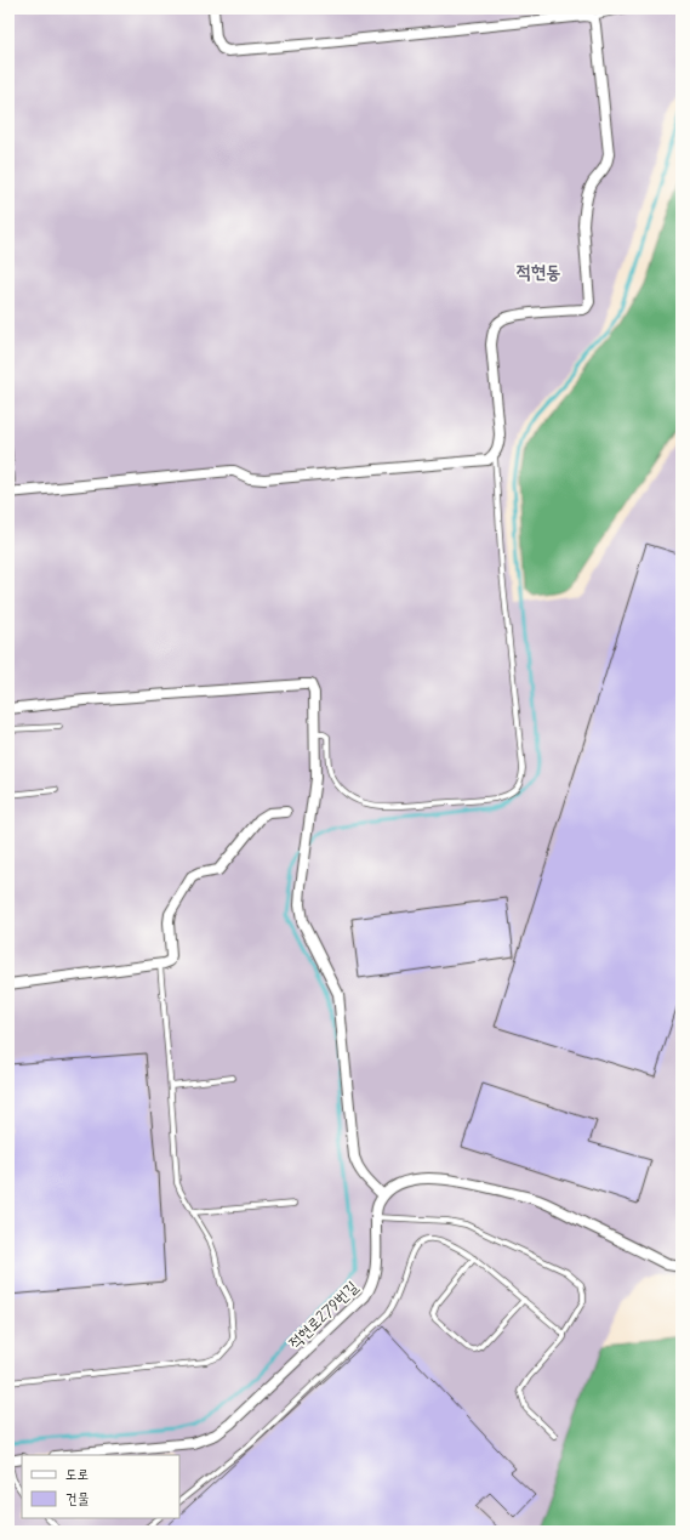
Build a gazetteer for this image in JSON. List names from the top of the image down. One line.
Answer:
{"streets":{"street":["적현로279번길"]},"districts":["적현동"],"legend":["도로","건물"]}
